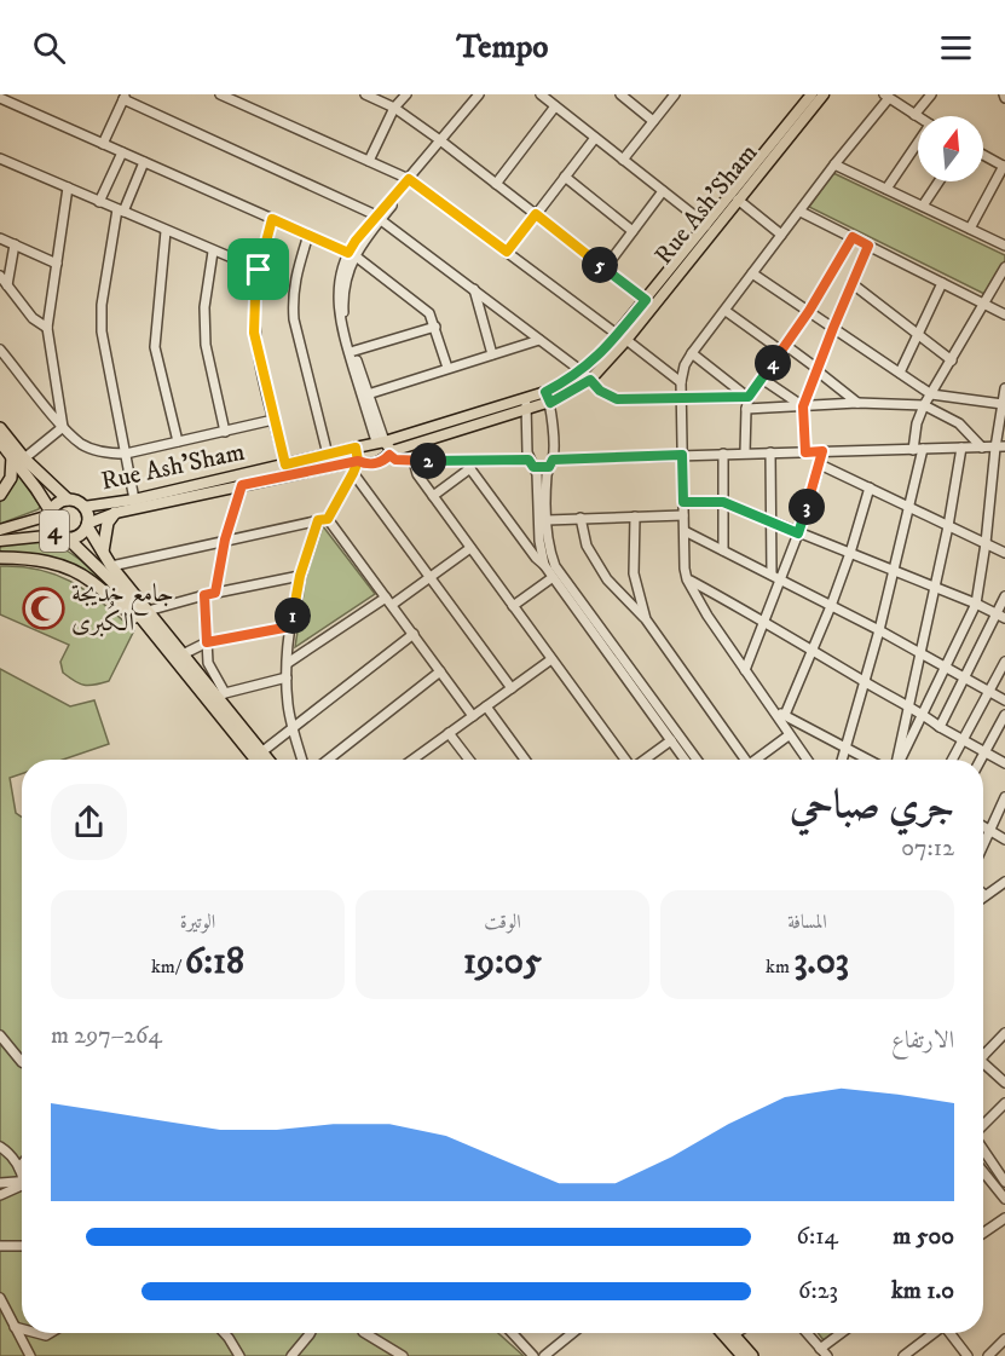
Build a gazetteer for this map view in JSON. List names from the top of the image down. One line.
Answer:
{"streets":{"highway":["4"],"main road":["Rue Ash'Sham"]},"crossings":[["Rue Ash'Sham","4"]],"places":{"mosque":["جامع خديجة الكُبرى"]},"north":"top","page":{"header":"Tempo","pins":["5","4","2","3","1"],"heading":["جري صباحي","07:12"],"stats":[["المسافة","3.03 km"],["الوقت","19:05"],["الوتيرة","6:18 /km"]],"chart":["الارتفاع","264–297 m"],"list":[{"name":"500 m","note":"6:14"},{"name":"1.0 km","note":"6:23"}]}}
